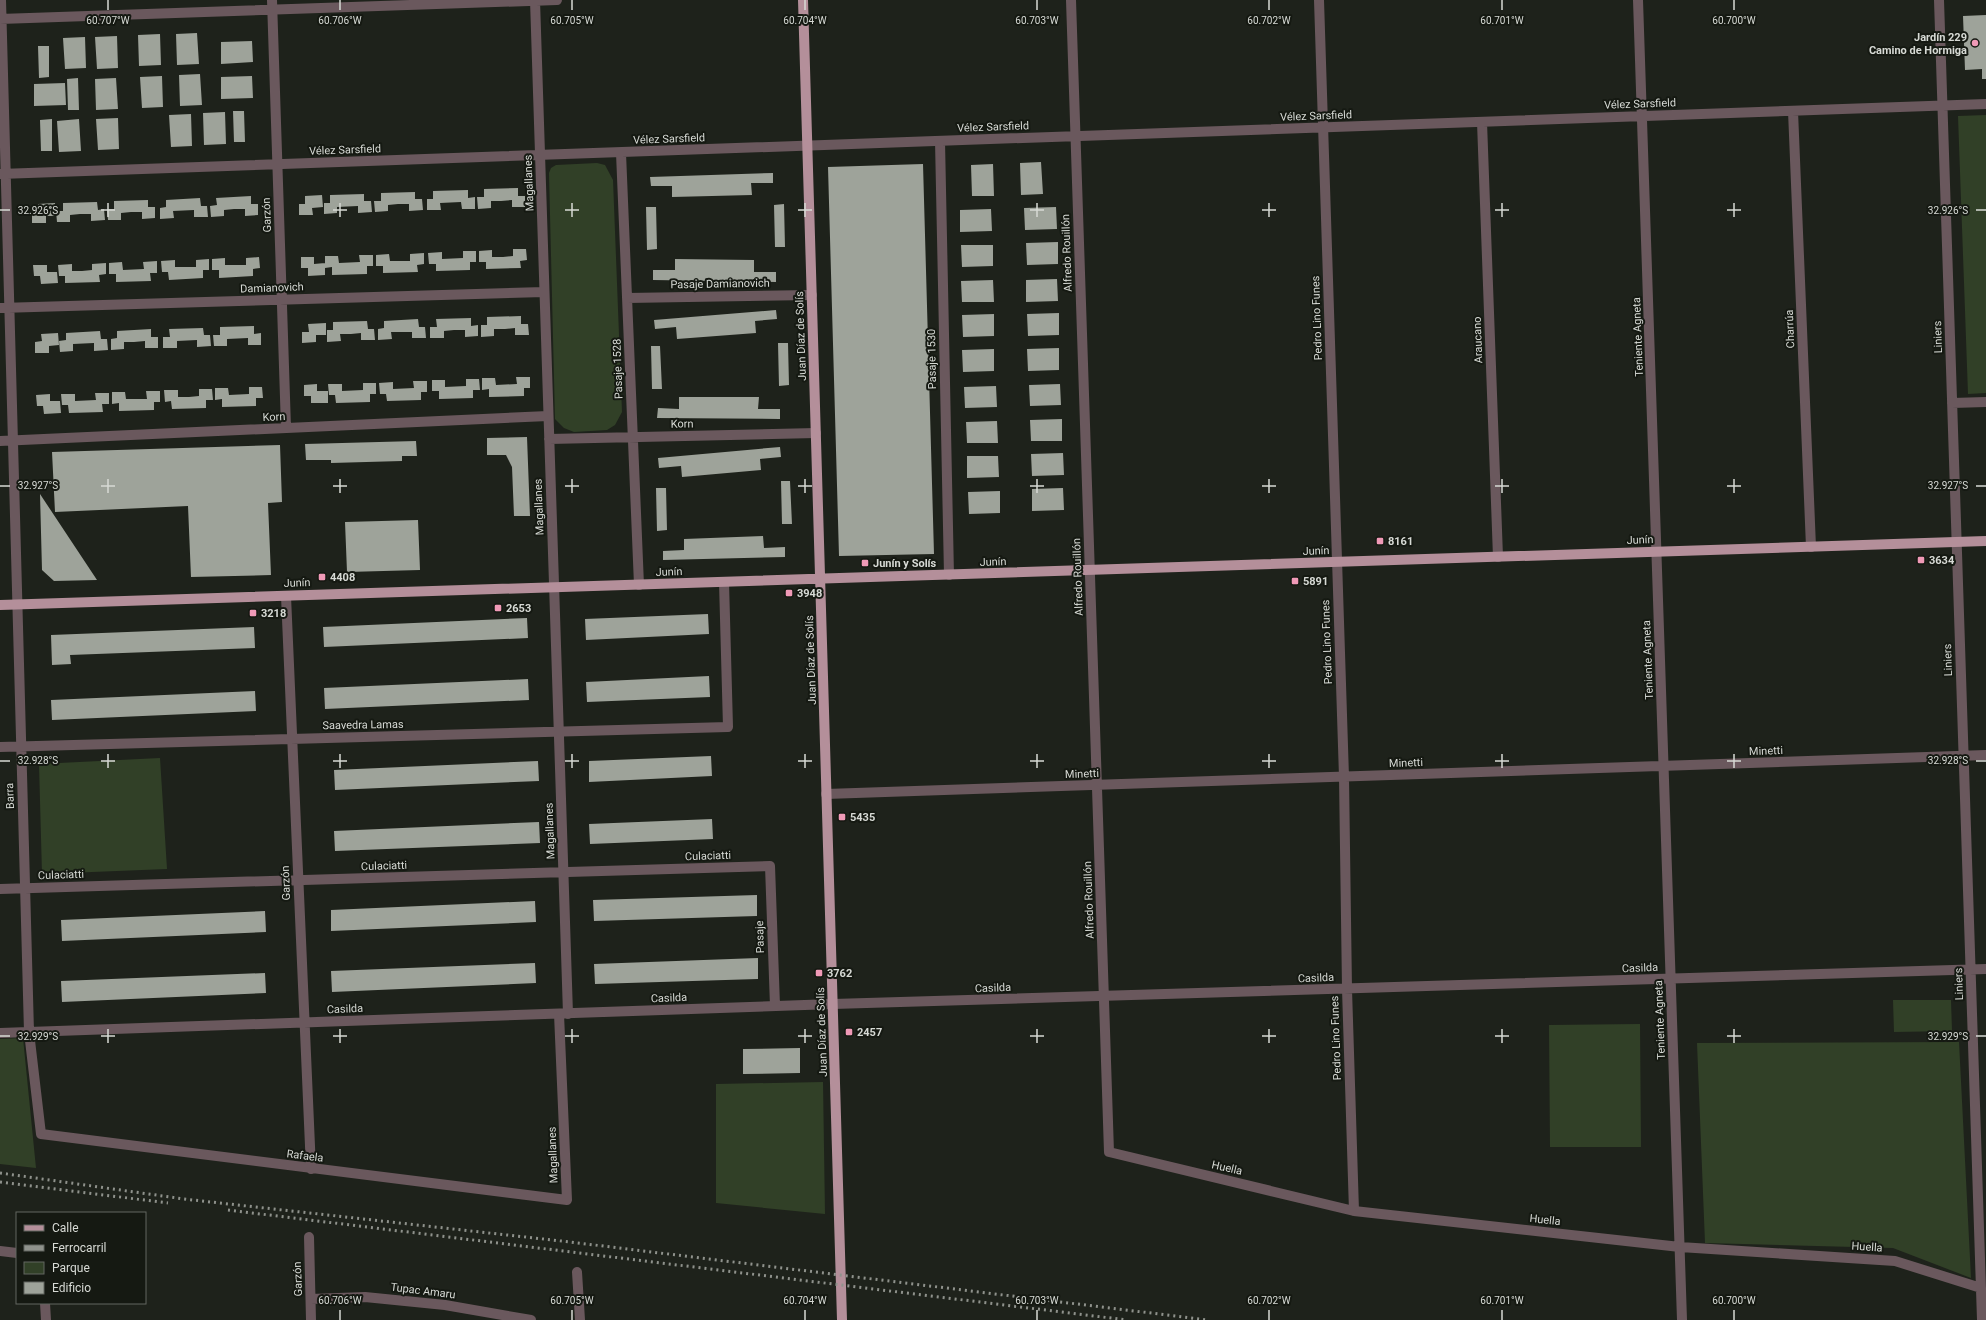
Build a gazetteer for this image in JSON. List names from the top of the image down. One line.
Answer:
{"streets":{"main road":["Juan Díaz de Solís","Junín"],"street":["Vélez Sarsfield","Magallanes","Garzón","Alfredo Rouillón","Pasaje Damianovich","Damianovich","Pedro Lino Funes","Charrúa","Teniente Agneta","Liniers","Araucano","Pasaje 1530","Pasaje 1528","Korn","Saavedra Lamas","Minetti","Barra","Culaciatti","Pasaje","Casilda","Rafaela","Huella","Tupac Amaru"]},"crossings":[["Vélez Sarsfield","Magallanes"],["Vélez Sarsfield","Garzón"],["Vélez Sarsfield","Alfredo Rouillón"],["Vélez Sarsfield","Pedro Lino Funes"],["Vélez Sarsfield","Charrúa"],["Vélez Sarsfield","Juan Díaz de Solís"],["Vélez Sarsfield","Teniente Agneta"],["Vélez Sarsfield","Liniers"],["Vélez Sarsfield","Araucano"],["Vélez Sarsfield","Pasaje 1530"],["Vélez Sarsfield","Pasaje 1528"],["Vélez Sarsfield","Barra"],["Magallanes","Damianovich"],["Magallanes","Korn"],["Magallanes","Junín"],["Magallanes","Saavedra Lamas"],["Magallanes","Culaciatti"],["Magallanes","Casilda"],["Magallanes","Rafaela"],["Garzón","Damianovich"],["Garzón","Korn"],["Garzón","Junín"],["Garzón","Saavedra Lamas"],["Garzón","Culaciatti"],["Garzón","Casilda"],["Garzón","Rafaela"],["Garzón","Tupac Amaru"],["Alfredo Rouillón","Junín"],["Alfredo Rouillón","Minetti"],["Alfredo Rouillón","Casilda"],["Alfredo Rouillón","Huella"],["Pasaje Damianovich","Juan Díaz de Solís"],["Pasaje Damianovich","Pasaje 1528"],["Damianovich","Barra"],["Pedro Lino Funes","Junín"],["Pedro Lino Funes","Minetti"],["Pedro Lino Funes","Casilda"],["Pedro Lino Funes","Huella"],["Charrúa","Junín"],["Juan Díaz de Solís","Korn"],["Juan Díaz de Solís","Junín"],["Juan Díaz de Solís","Minetti"],["Juan Díaz de Solís","Casilda"],["Teniente Agneta","Junín"],["Teniente Agneta","Minetti"],["Teniente Agneta","Casilda"],["Teniente Agneta","Huella"],["Liniers","Junín"],["Liniers","Minetti"],["Liniers","Casilda"],["Liniers","Huella"],["Araucano","Junín"],["Pasaje 1530","Junín"],["Pasaje 1528","Korn"],["Pasaje 1528","Junín"],["Korn","Barra"],["Junín","Saavedra Lamas"],["Junín","Barra"],["Saavedra Lamas","Barra"],["Barra","Culaciatti"],["Barra","Casilda"],["Barra","Rafaela"],["Culaciatti","Pasaje"],["Pasaje","Casilda"]],"places":{"other":["Jardín 229 Camino de Hormiga"],"transit":["8161","3634","Junín y Solís","4408","5891","3948","2653","3218","5435","3762","2457"]},"legend":["Calle","Ferrocarril","Parque","Edificio"],"coordinates":["60.707°W","60.706°W","60.705°W","60.704°W","60.703°W","60.702°W","60.701°W","60.700°W","32.926°S","32.927°S","32.928°S","32.929°S"]}
